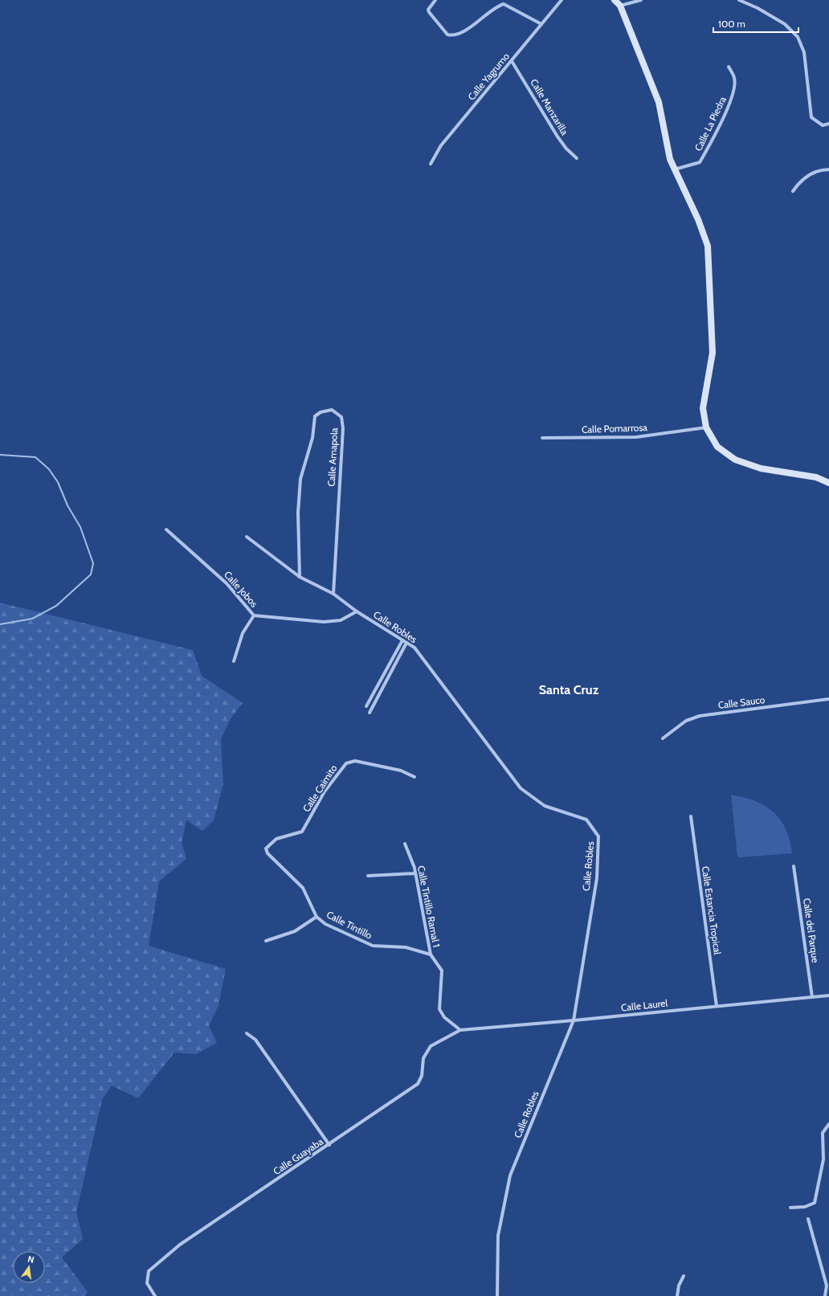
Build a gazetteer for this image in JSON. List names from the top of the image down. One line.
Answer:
{"streets":{"street":["Calle Yagrumo","Calle Manzarilla","Calle La Piedra","Calle Pomarrosa","Calle Amapola","Calle Jobos","Calle Robles","Calle Sauco","Calle Caimito","Calle Tintillo Ramal 1","Calle Estancia Tropical","Calle Tintillo","Calle del Parque","Calle Laurel","Calle Guayaba"]},"crossings":[["Calle Yagrumo","Calle Manzarilla"],["Calle Amapola","Calle Robles"],["Calle Jobos","Calle Robles"],["Calle Robles","Calle Laurel"],["Calle Caimito","Calle Tintillo"],["Calle Tintillo Ramal 1","Calle Tintillo"],["Calle Estancia Tropical","Calle Laurel"],["Calle del Parque","Calle Laurel"],["Calle Laurel","Calle Guayaba"]],"districts":["Santa Cruz"],"scale_bar":"100 m","north":"top"}
